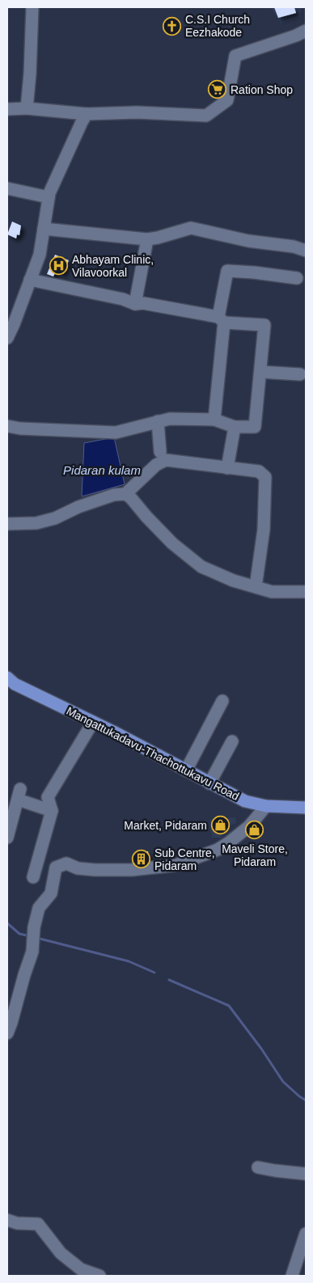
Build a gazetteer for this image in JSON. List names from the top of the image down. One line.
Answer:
{"streets":{"main road":["Mangattukadavu-Thachottukavu Road"]},"water":["Pidaran kulam"],"places":{"church":["C.S.I Church Eezhakode"],"supermarket":["Ration Shop"],"hospital":["Abhayam Clinic, Vilavoorkal"],"shop":["Market, Pidaram","Maveli Store, Pidaram"],"building":["Sub Centre, Pidaram"]}}
